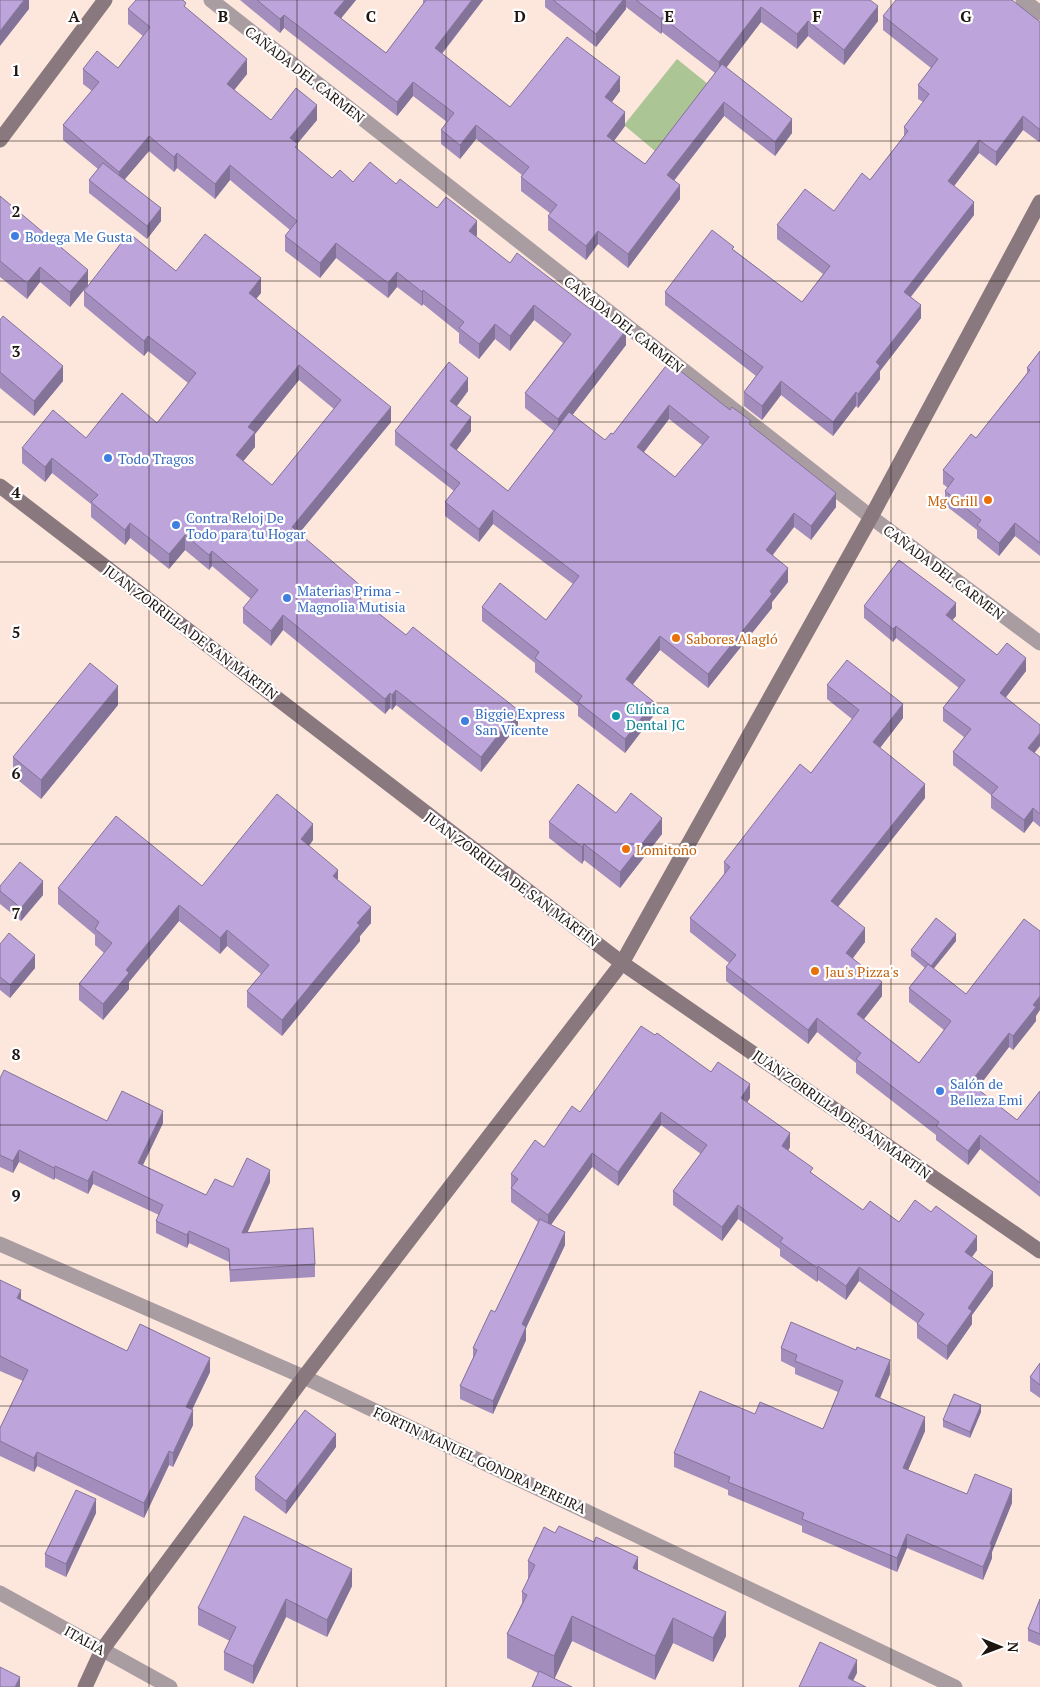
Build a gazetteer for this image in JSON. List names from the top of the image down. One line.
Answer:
{"streets":{"street":["CAÑADA DEL CARMEN","JUAN ZORRILLA DE SAN MARTÍN","FORTIN MANUEL GONDRA PEREIRA","ITALIA"]},"places":["Bodega Me Gusta","Todo Tragos","Mg Grill","Contra Reloj De Todo para tu Hogar","Materias Prima - Magnolia Mutisia","Sabores Alagló","Clínica Dental JC","Biggie Express San Vicente","Lomitoño","Jau's Pizza's","Salón de Belleza Emi"],"north":"right","grid":{"columns":["A","B","C","D","E","F","G"],"rows":["1","2","3","4","5","6","7","8","9"]}}
